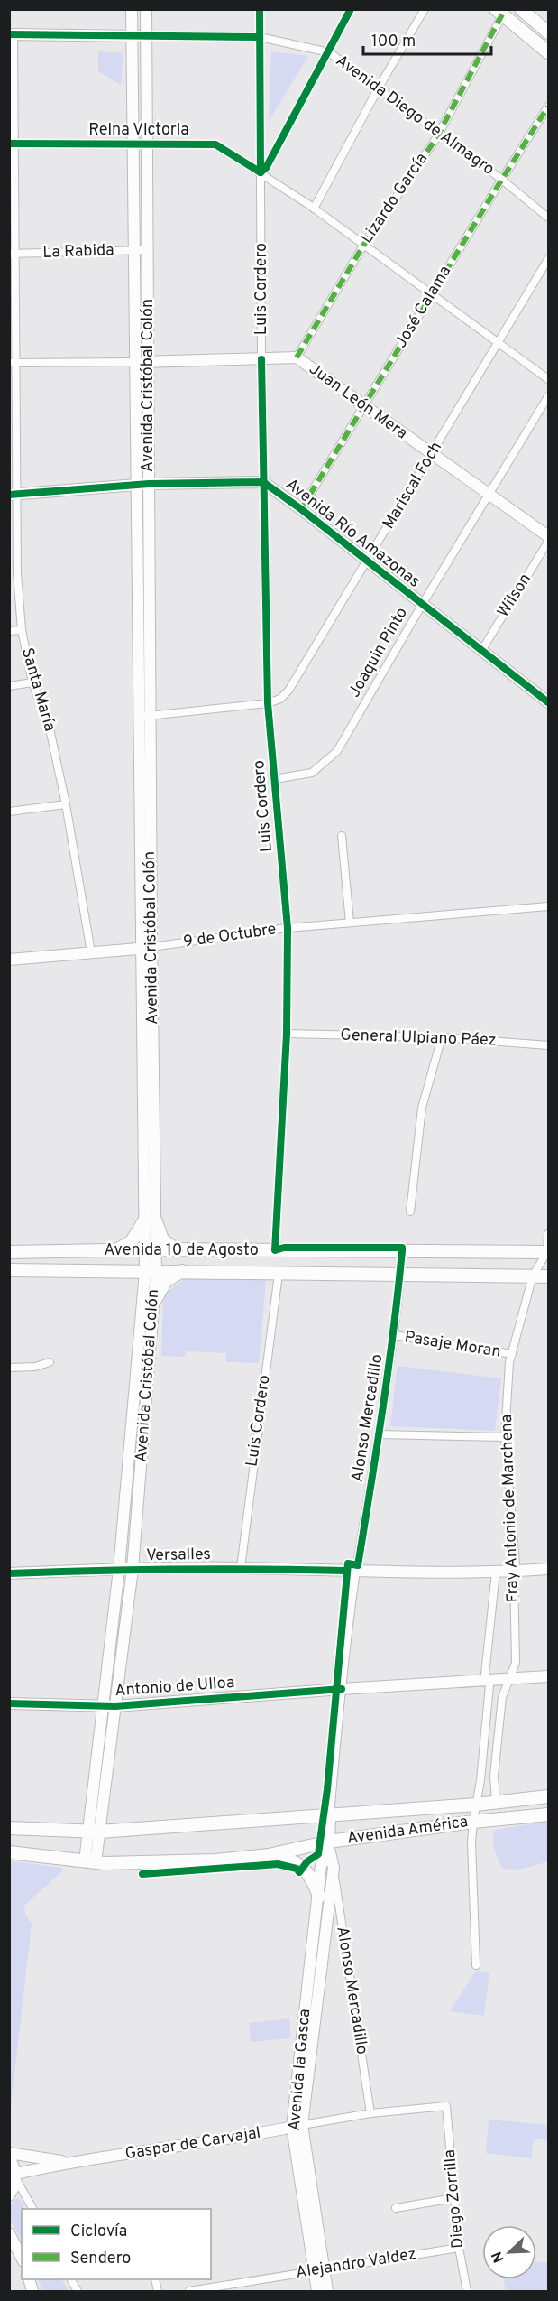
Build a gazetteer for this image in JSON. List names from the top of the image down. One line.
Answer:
{"streets":{"main road":["Avenida 10 de Agosto","Avenida América"],"street":["Avenida Diego de Almagro","Reina Victoria","Lizardo García","La Rabida","Luis Cordero","José Calama","Avenida Cristóbal Colón","Juan León Mera","Mariscal Foch","Avenida Río Amazonas","Wilson","Joaquin Pinto","Santa María","9 de Octubre","General Ulpiano Páez","Pasaje Moran","Alonso Mercadillo","Fray Antonio de Marchena","Versalles","Antonio de Ulloa","Avenida la Gasca","Gaspar de Carvajal","Diego Zorrilla","Alejandro Valdez"]},"crossings":[["Avenida Diego de Almagro","Lizardo García"],["Avenida Diego de Almagro","Luis Cordero"],["Avenida Diego de Almagro","José Calama"],["Avenida Diego de Almagro","Avenida Cristóbal Colón"],["Avenida Diego de Almagro","Santa María"],["Reina Victoria","Lizardo García"],["Reina Victoria","Luis Cordero"],["Reina Victoria","José Calama"],["Reina Victoria","Avenida Cristóbal Colón"],["Reina Victoria","Mariscal Foch"],["Reina Victoria","Santa María"],["Lizardo García","Juan León Mera"],["La Rabida","Avenida Cristóbal Colón"],["La Rabida","Santa María"],["Luis Cordero","Juan León Mera"],["Luis Cordero","Mariscal Foch"],["Luis Cordero","Avenida Río Amazonas"],["Luis Cordero","Joaquin Pinto"],["Luis Cordero","9 de Octubre"],["Luis Cordero","General Ulpiano Páez"],["Luis Cordero","Avenida 10 de Agosto"],["Luis Cordero","Versalles"],["José Calama","Juan León Mera"],["José Calama","Avenida Río Amazonas"],["Avenida Cristóbal Colón","Juan León Mera"],["Avenida Cristóbal Colón","Mariscal Foch"],["Avenida Cristóbal Colón","Avenida Río Amazonas"],["Avenida Cristóbal Colón","9 de Octubre"],["Avenida Cristóbal Colón","Avenida 10 de Agosto"],["Avenida Cristóbal Colón","Versalles"],["Avenida Cristóbal Colón","Antonio de Ulloa"],["Avenida Cristóbal Colón","Avenida América"],["Juan León Mera","Mariscal Foch"],["Juan León Mera","Joaquin Pinto"],["Juan León Mera","Santa María"],["Mariscal Foch","Avenida Río Amazonas"],["Avenida Río Amazonas","Wilson"],["Avenida Río Amazonas","Joaquin Pinto"],["Avenida Río Amazonas","Santa María"],["Santa María","9 de Octubre"],["Avenida 10 de Agosto","Alonso Mercadillo"],["Avenida 10 de Agosto","Fray Antonio de Marchena"],["Pasaje Moran","Alonso Mercadillo"],["Pasaje Moran","Fray Antonio de Marchena"],["Alonso Mercadillo","Versalles"],["Alonso Mercadillo","Antonio de Ulloa"],["Alonso Mercadillo","Avenida América"],["Alonso Mercadillo","Avenida la Gasca"],["Alonso Mercadillo","Gaspar de Carvajal"],["Fray Antonio de Marchena","Versalles"],["Fray Antonio de Marchena","Antonio de Ulloa"],["Fray Antonio de Marchena","Avenida América"],["Avenida América","Avenida la Gasca"],["Avenida la Gasca","Gaspar de Carvajal"],["Avenida la Gasca","Alejandro Valdez"],["Gaspar de Carvajal","Diego Zorrilla"],["Diego Zorrilla","Alejandro Valdez"]],"legend":["Ciclovía","Sendero"],"scale_bar":"100 m","north":"bottom left"}
